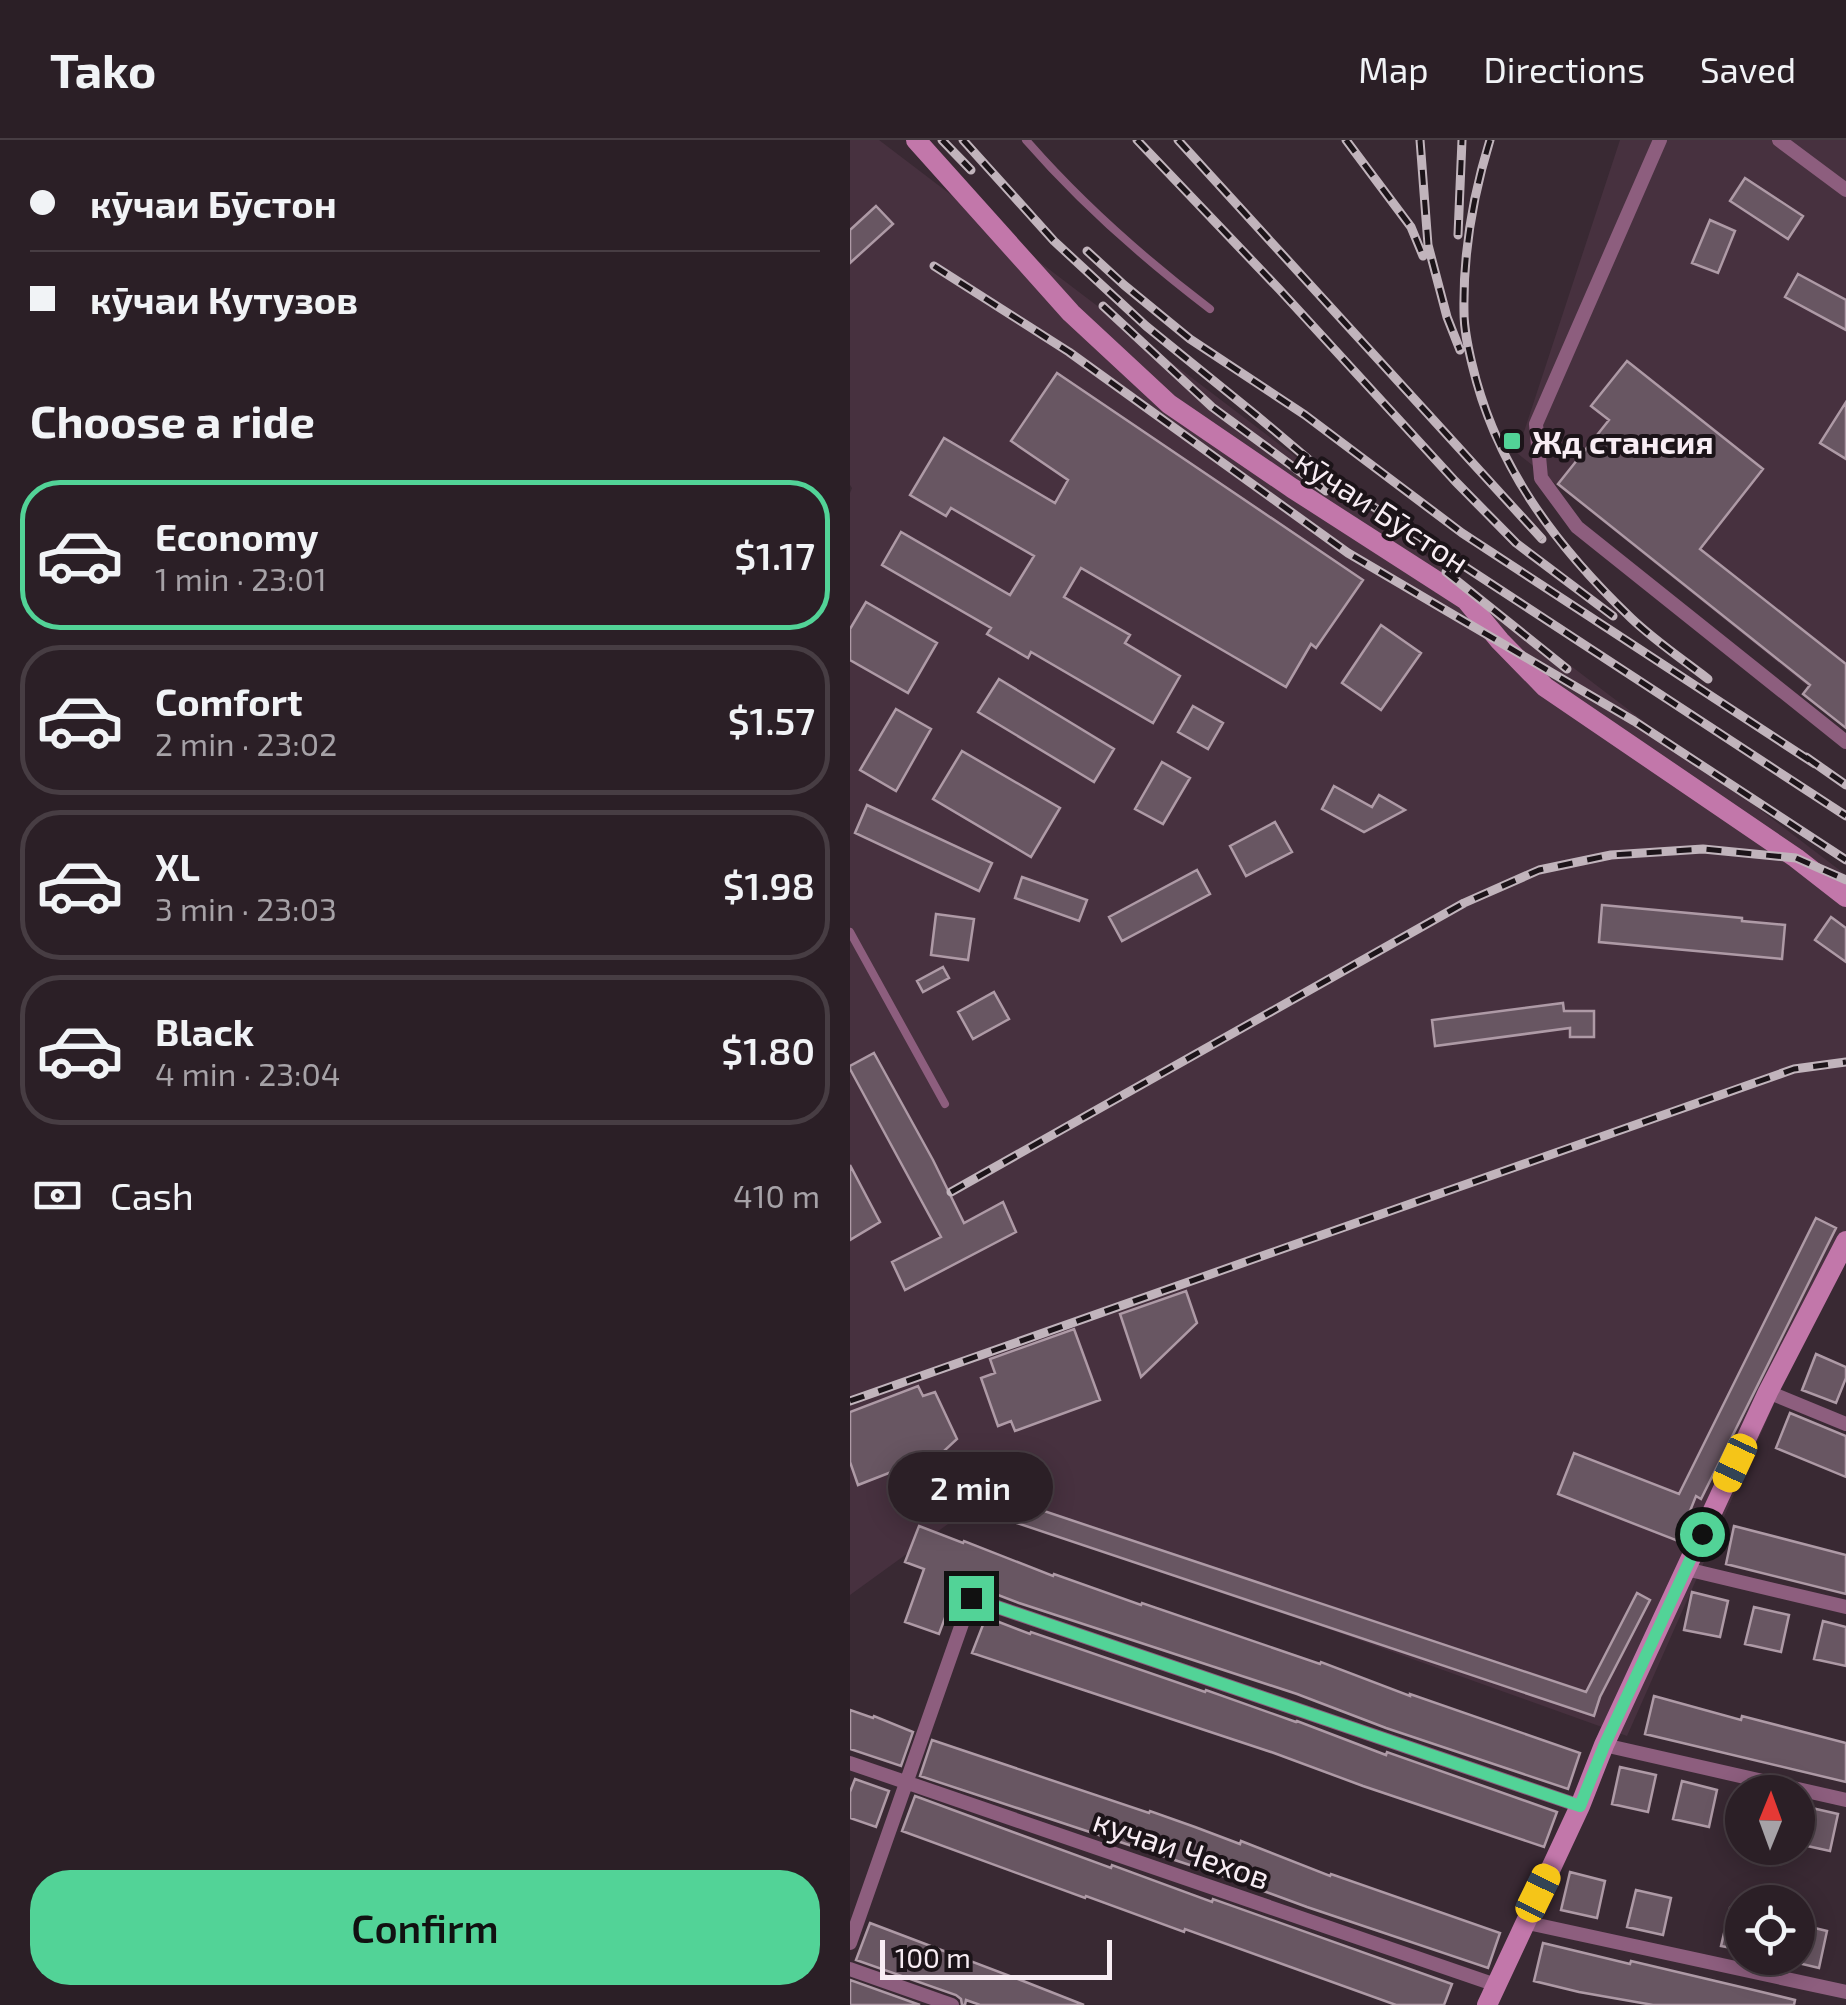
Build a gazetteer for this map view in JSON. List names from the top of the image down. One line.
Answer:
{"streets":{"main road":["кӯчаи Бӯстон"],"street":["кучаи Чехов"]},"places":{"transit":["Жд стансия"]},"scale_bar":"100 m","north":"top","page":{"header":"Tako","nav":["Map","Directions","Saved"],"banner":["кӯчаи Бӯстон","кӯчаи Кутузов"],"heading":"Choose a ride","list":[{"name":"Economy","note":"1 min · 23:01","value":"$1.17"},{"name":"Comfort","note":"2 min · 23:02","value":"$1.57"},{"name":"XL","note":"3 min · 23:03","value":"$1.98"},{"name":"Black","note":"4 min · 23:04","value":"$1.80"}],"pay":["Cash","410 m"],"bubble":"2 min","buttons":"Confirm","scale":"100 m"}}
